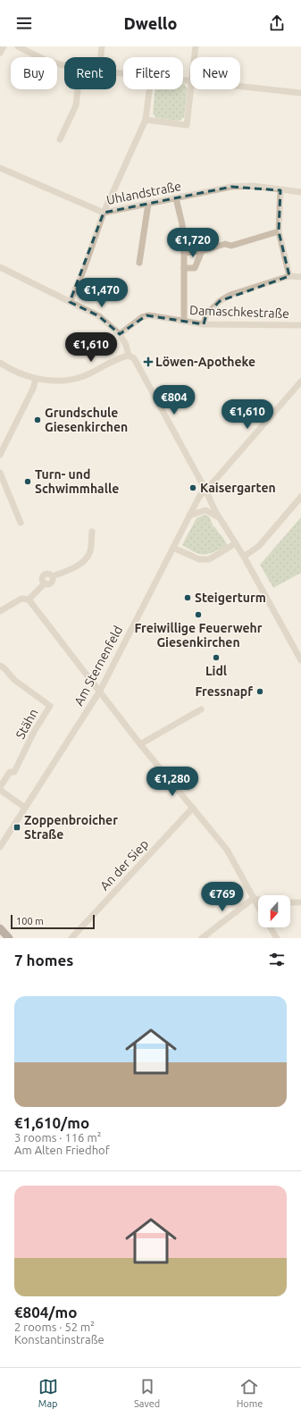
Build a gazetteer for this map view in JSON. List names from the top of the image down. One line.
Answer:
{"streets":{"street":["Uhlandstraße","Damaschkestraße","Am Sternenfeld","Stähn","An der Siep"]},"places":{"health":["Löwen-Apotheke"],"other":["Grundschule Giesenkirchen","Turn- und Schwimmhalle","Kaisergarten","Steigerturm","Freiwillige Feuerwehr Giesenkirchen","Lidl","Fressnapf"],"transit":["Zoppenbroicher Straße"]},"scale_bar":"100 m","north":"bottom","page":{"header":"Dwello","chip":["Buy","Rent","Filters","New"],"price":["€1,720","€1,470","€1,610","€804","€1,610","€1,280","€769"],"scale":"100 m","heading":"7 homes","list":[{"name":"€1,610/mo","note":"3 rooms · 116 m² · Am Alten Friedhof"},{"name":"€804/mo","note":"2 rooms · 52 m² · Konstantinstraße"}],"tabs":["Map","Saved","Home"]}}
